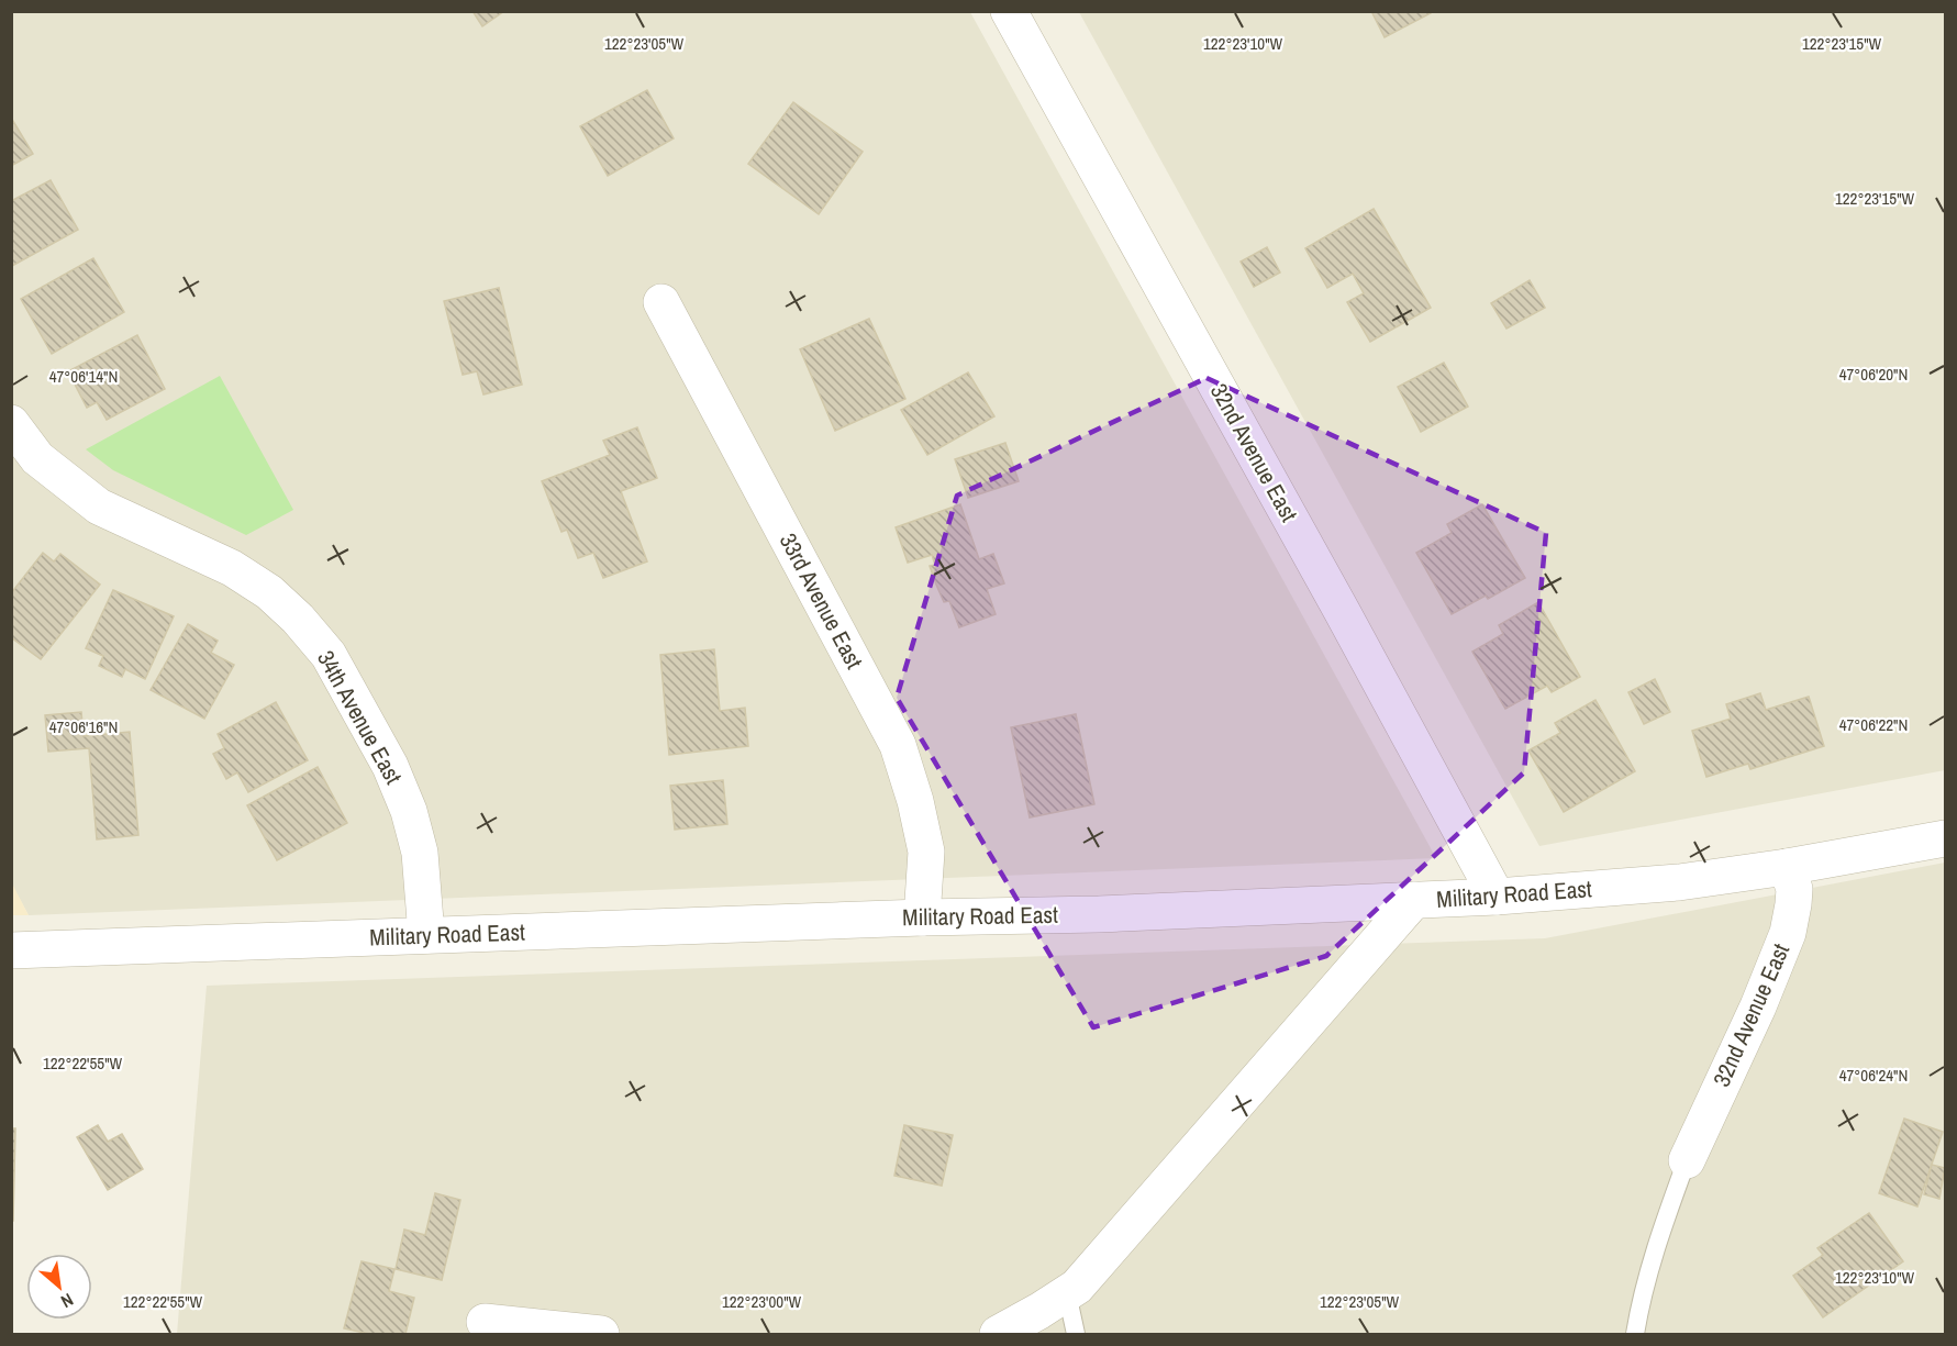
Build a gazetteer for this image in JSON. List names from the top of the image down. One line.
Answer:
{"streets":{"street":["32nd Avenue East","33rd Avenue East","34th Avenue East","Military Road East"]},"crossings":[["32nd Avenue East","Military Road East"],["33rd Avenue East","Military Road East"],["34th Avenue East","Military Road East"]],"north":"bottom right","coordinates":["122°23'05\"W","122°23'10\"W","122°23'15\"W","47°06'20\"N","47°06'14\"N","47°06'22\"N","47°06'16\"N","122°22'55\"W","47°06'24\"N","122°23'00\"W"]}
